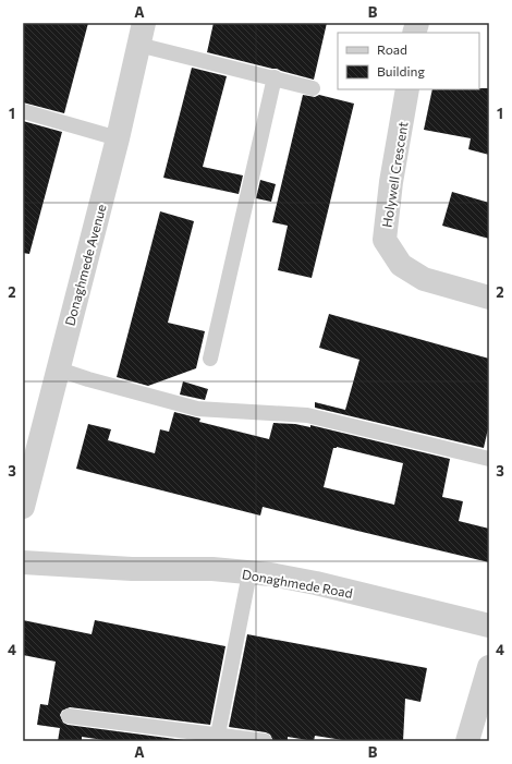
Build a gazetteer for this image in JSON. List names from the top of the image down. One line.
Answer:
{"streets":{"street":["Holywell Crescent","Donaghmede Avenue","Donaghmede Road"]},"legend":["Road","Building"],"grid":{"columns":["A","B"],"rows":["1","2","3","4"]}}
